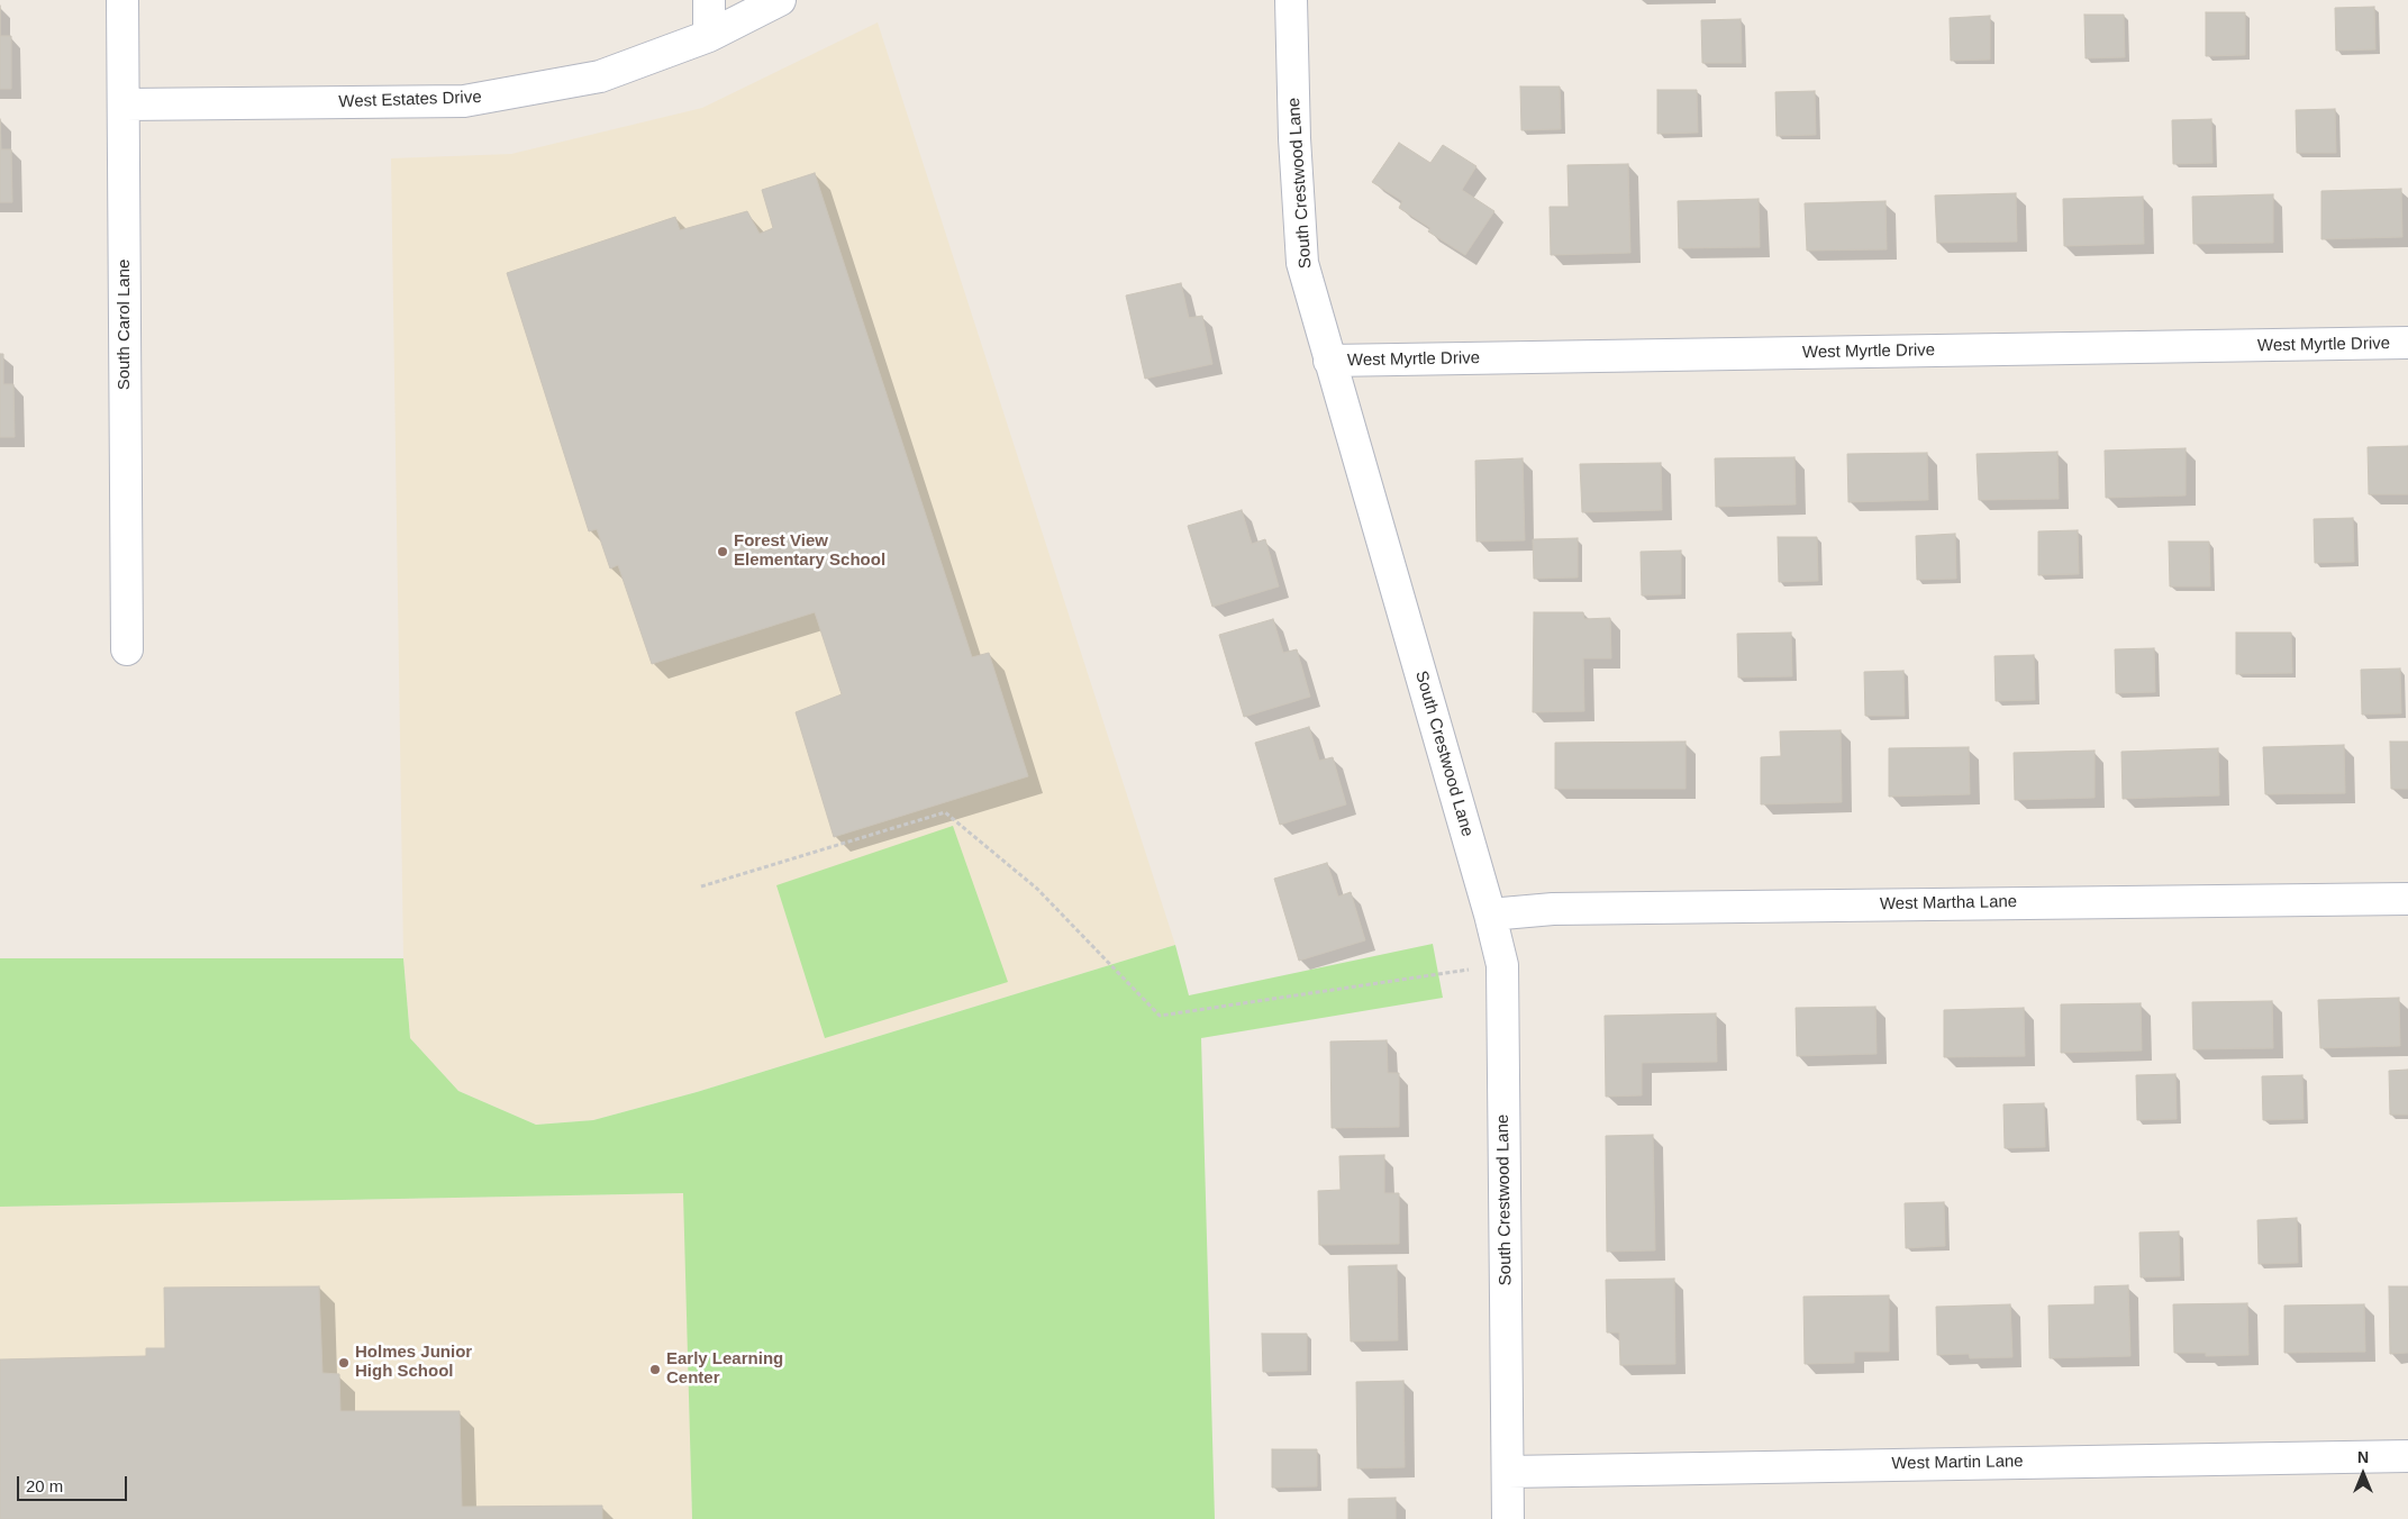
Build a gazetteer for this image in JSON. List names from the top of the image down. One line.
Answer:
{"streets":{"street":["West Estates Drive","South Crestwood Lane","South Carol Lane","West Myrtle Drive","West Martha Lane","West Martin Lane"]},"crossings":[["West Estates Drive","South Carol Lane"],["South Crestwood Lane","West Myrtle Drive"],["South Crestwood Lane","West Martha Lane"],["South Crestwood Lane","West Martin Lane"]],"places":["Forest View Elementary School","Holmes Junior High School","Early Learning Center"],"scale_bar":"20 m","north":"top"}
